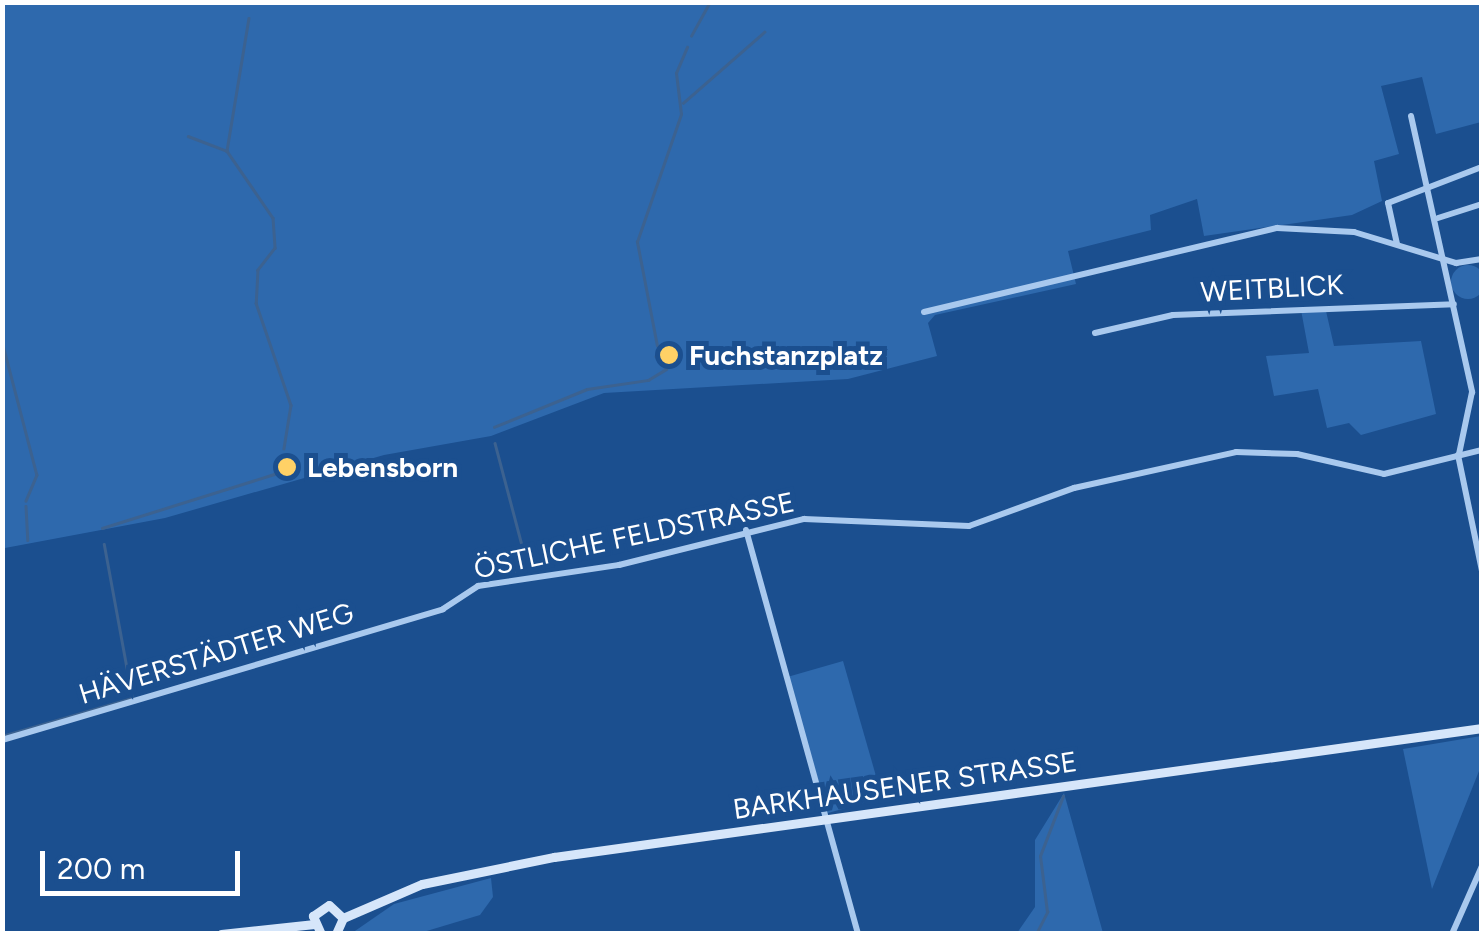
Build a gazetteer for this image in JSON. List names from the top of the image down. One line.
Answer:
{"streets":{"main road":["BARKHAUSENER STRASSE"],"street":["WEITBLICK","ÖSTLICHE FELDSTRASSE","HÄVERSTÄDTER WEG"]},"crossings":[["ÖSTLICHE FELDSTRASSE","HÄVERSTÄDTER WEG"]],"places":["Fuchstanzplatz","Lebensborn"],"scale_bar":"200 m"}
